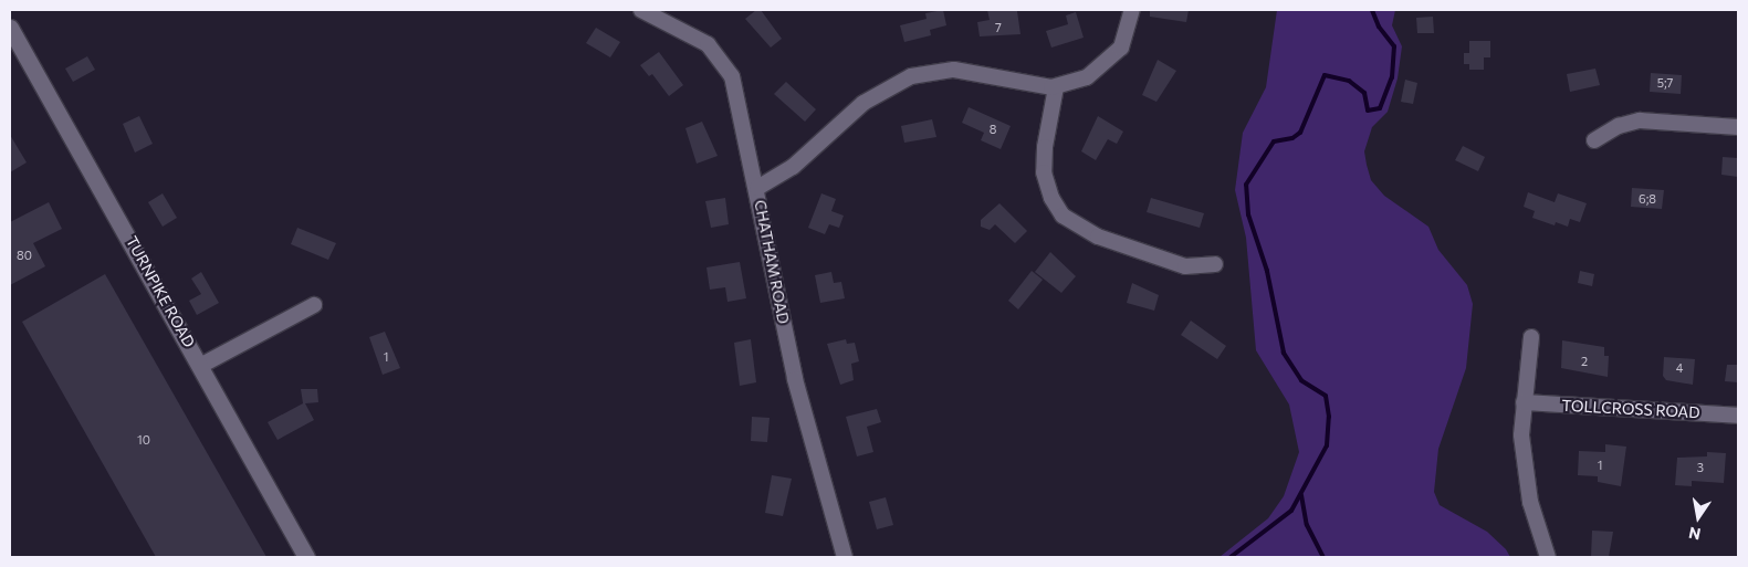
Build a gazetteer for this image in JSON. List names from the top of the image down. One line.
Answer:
{"streets":{"main road":["TURNPIKE ROAD"],"street":["CHATHAM ROAD","TOLLCROSS ROAD"]},"house_numbers":["7","5;7","8","6;8","80","1","2","4","10","1","3"],"north":"bottom"}
